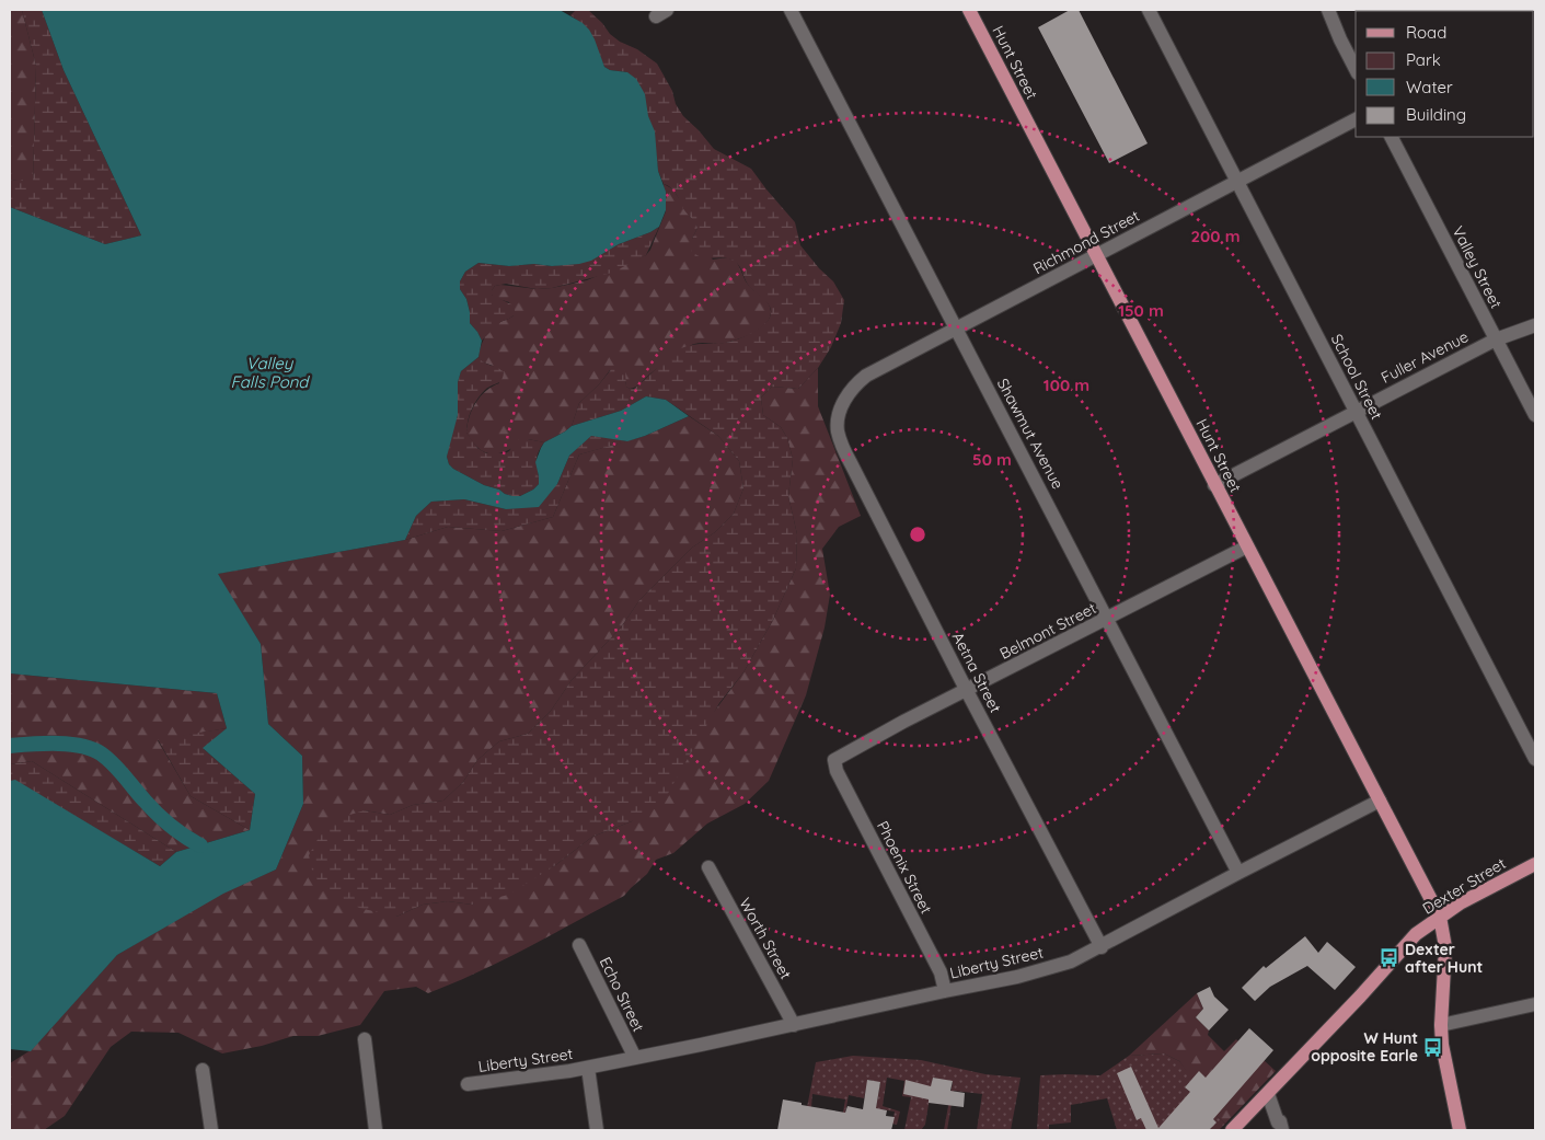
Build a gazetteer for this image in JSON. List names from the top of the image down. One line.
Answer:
{"streets":{"main road":["Hunt Street","Dexter Street"],"street":["Richmond Street","Valley Street","Fuller Avenue","School Street","Shawmut Avenue","Belmont Street","Aetna Street","Phoenix Street","Worth Street","Liberty Street","Echo Street"]},"crossings":[["Hunt Street","Richmond Street"],["Hunt Street","Fuller Avenue"],["Hunt Street","Belmont Street"],["Hunt Street","Dexter Street"],["Hunt Street","Liberty Street"],["Richmond Street","School Street"],["Richmond Street","Shawmut Avenue"],["Richmond Street","Aetna Street"],["Valley Street","Fuller Avenue"],["Fuller Avenue","School Street"],["Shawmut Avenue","Belmont Street"],["Shawmut Avenue","Liberty Street"],["Belmont Street","Aetna Street"],["Belmont Street","Phoenix Street"],["Aetna Street","Liberty Street"],["Phoenix Street","Liberty Street"],["Worth Street","Liberty Street"],["Liberty Street","Echo Street"]],"water":["Valley Falls Pond"],"places":{"bus stop":["Dexter after Hunt","W Hunt opposite Earle"]},"legend":["Road","Park","Water","Building"],"rings":["200 m","150 m","100 m","50 m"]}
